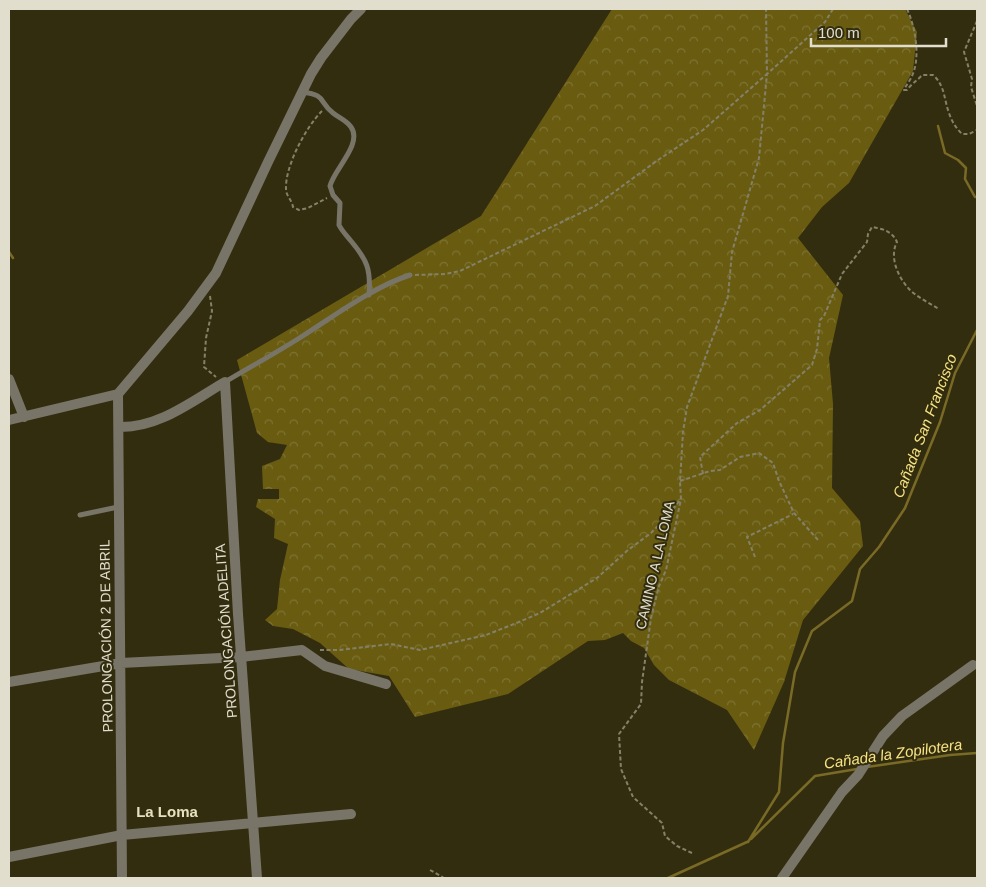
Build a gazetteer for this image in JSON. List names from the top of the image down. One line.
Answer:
{"streets":{"street":["PROLONGACIÓN ADELITA","PROLONGACIÓN 2 DE ABRIL"],"path":["CAMINO A LA LOMA"]},"districts":["La Loma"],"water":["Cañada San Francisco","Cañada la Zopilotera"],"scale_bar":"100 m"}
